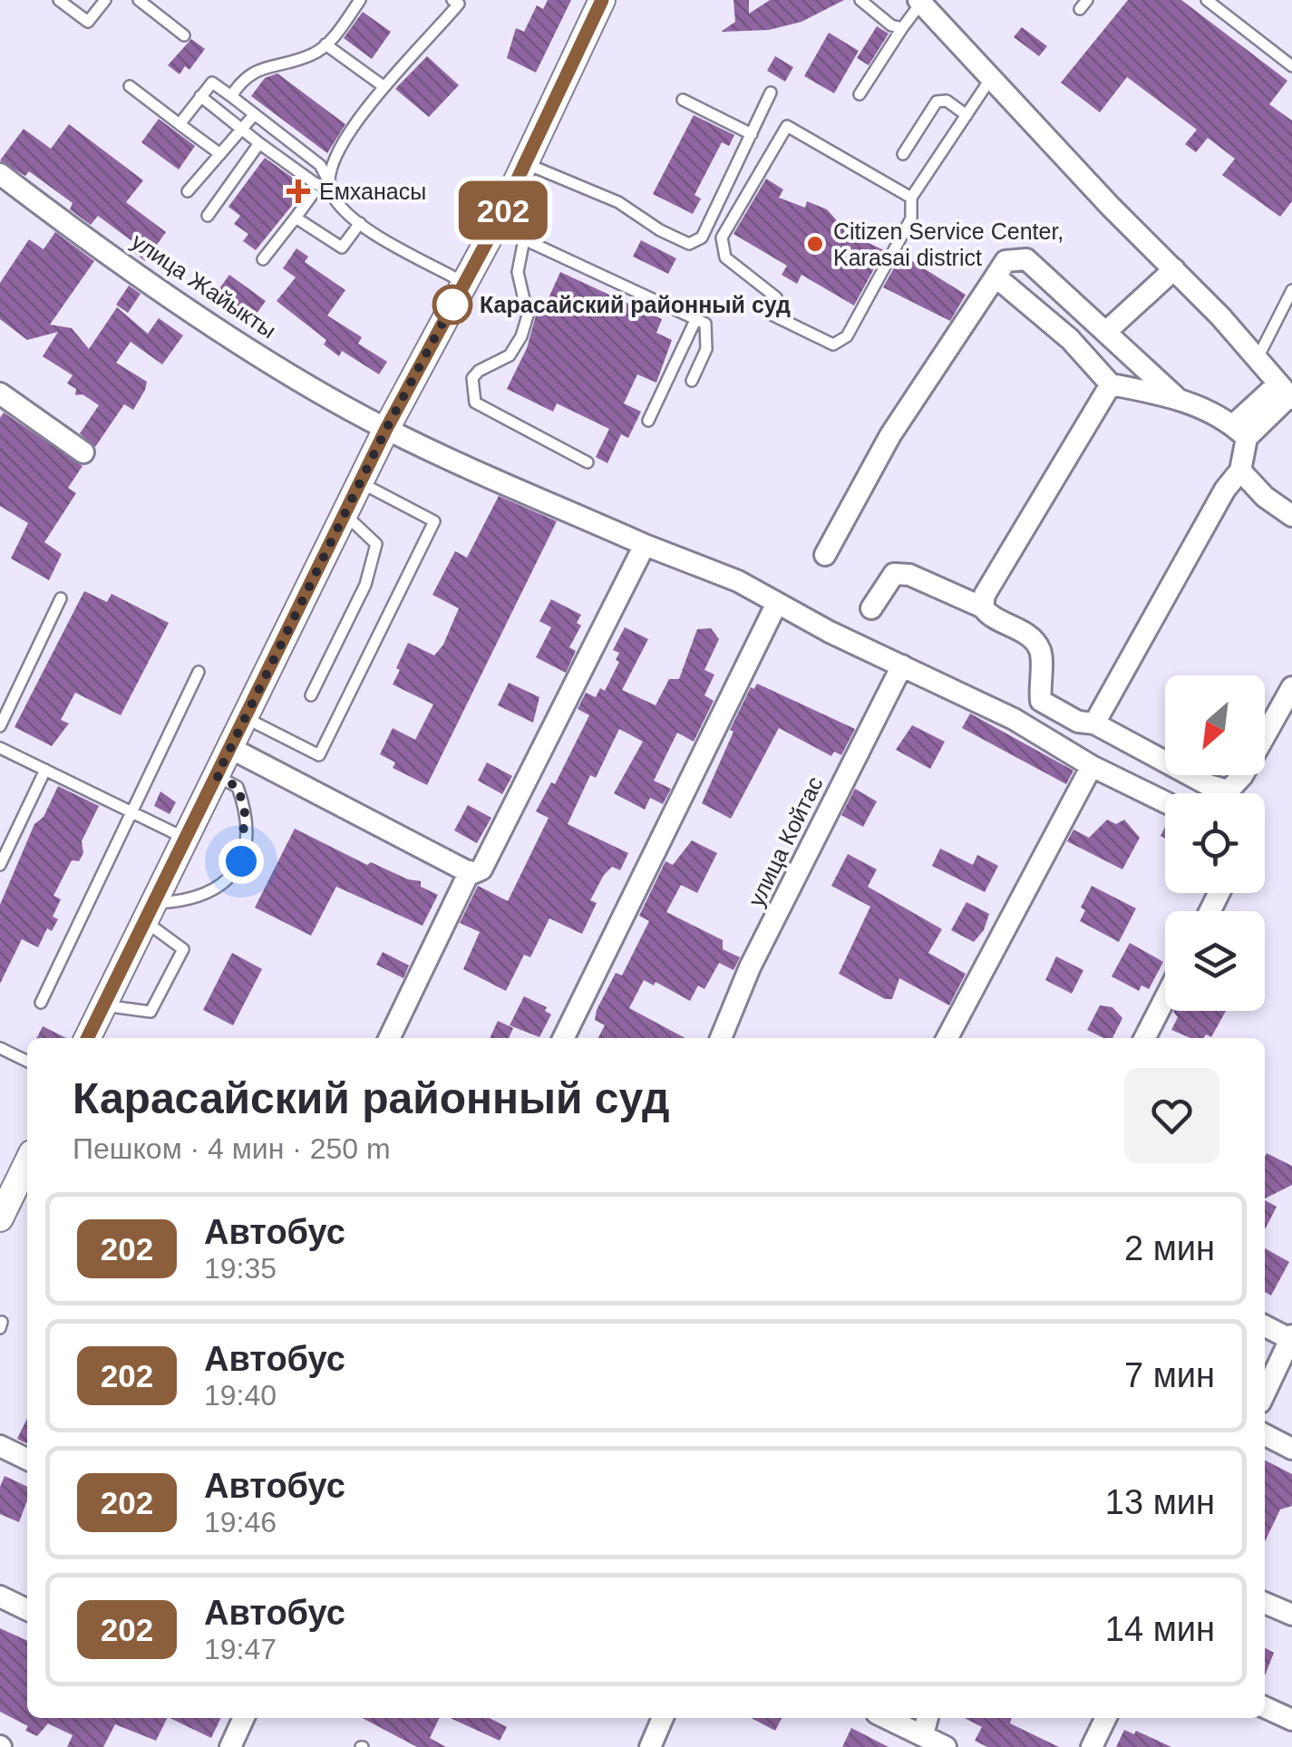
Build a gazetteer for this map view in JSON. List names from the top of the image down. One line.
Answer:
{"streets":{"street":["улица Жайыкты","улица Койтас"]},"crossings":[["улица Жайыкты","улица Койтас"]],"places":{"health":["Емханасы"],"other":["Citizen Service Center, Karasai district","Карасайский районный суд"]},"lines":["bus line 202"],"north":"bottom left","page":{"on_map":"202","heading":["Карасайский районный суд","Пешком · 4 мин · 250 m"],"list":[{"mark":"202","name":"Автобус","note":"19:35","value":"2 мин"},{"mark":"202","name":"Автобус","note":"19:40","value":"7 мин"},{"mark":"202","name":"Автобус","note":"19:46","value":"13 мин"},{"mark":"202","name":"Автобус","note":"19:47","value":"14 мин"}]}}
